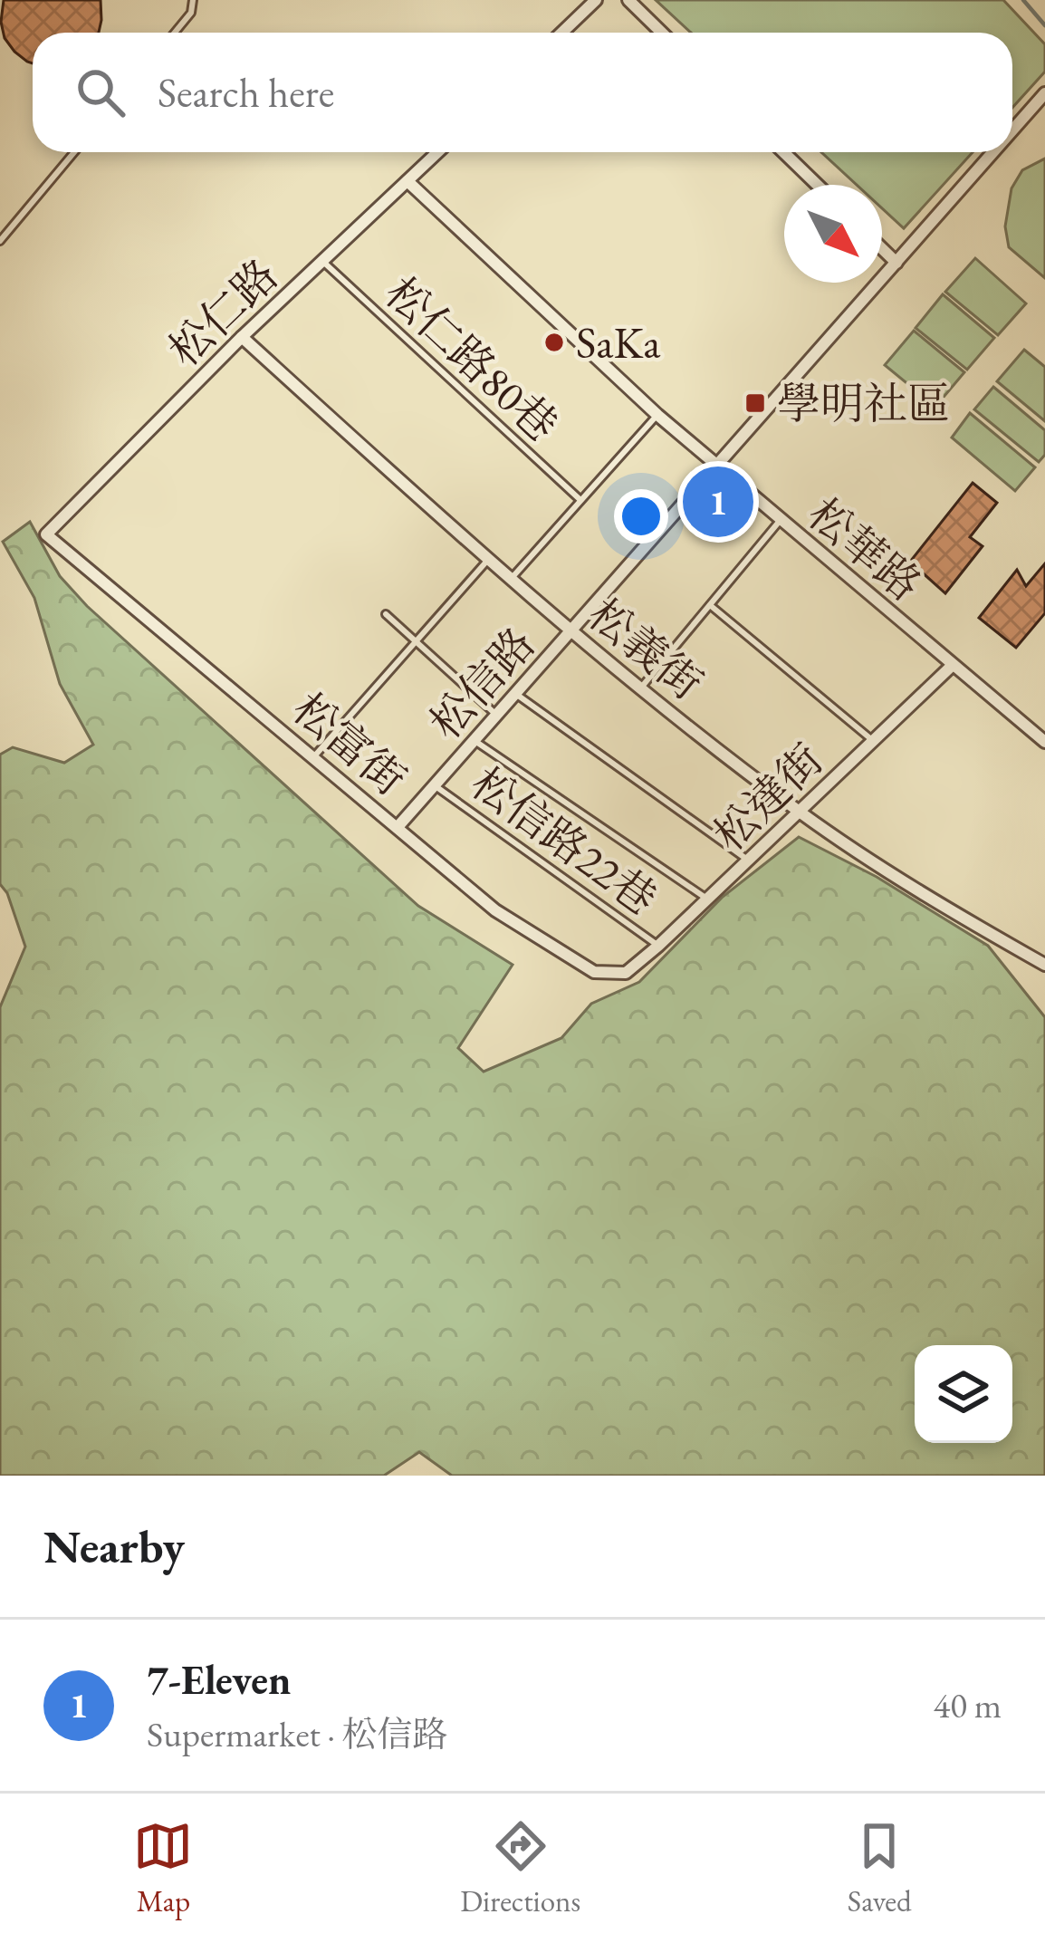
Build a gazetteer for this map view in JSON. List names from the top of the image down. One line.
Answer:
{"streets":{"street":["松仁路","松華路","松義街","松信路","松富街","松達街"],"lane":["松仁路80巷","松信路22巷"]},"crossings":[["松仁路","松仁路80巷"],["松仁路","松華路"],["松仁路","松義街"],["松仁路","松富街"],["松華路","松信路"],["松華路","松達街"],["松義街","松信路"],["松義街","松達街"],["松信路","松富街"],["松信路","松信路22巷"],["松富街","松達街"],["松達街","松信路22巷"]],"places":{"other":["SaKa"],"transit":["學明社區"]},"north":"bottom right","page":{"search":"Search here","pins":"1","heading":"Nearby","list":[{"mark":"1","name":"7-Eleven","note":"Supermarket · 松信路","value":"40 m"}],"nav":["Map","Directions","Saved"]}}
